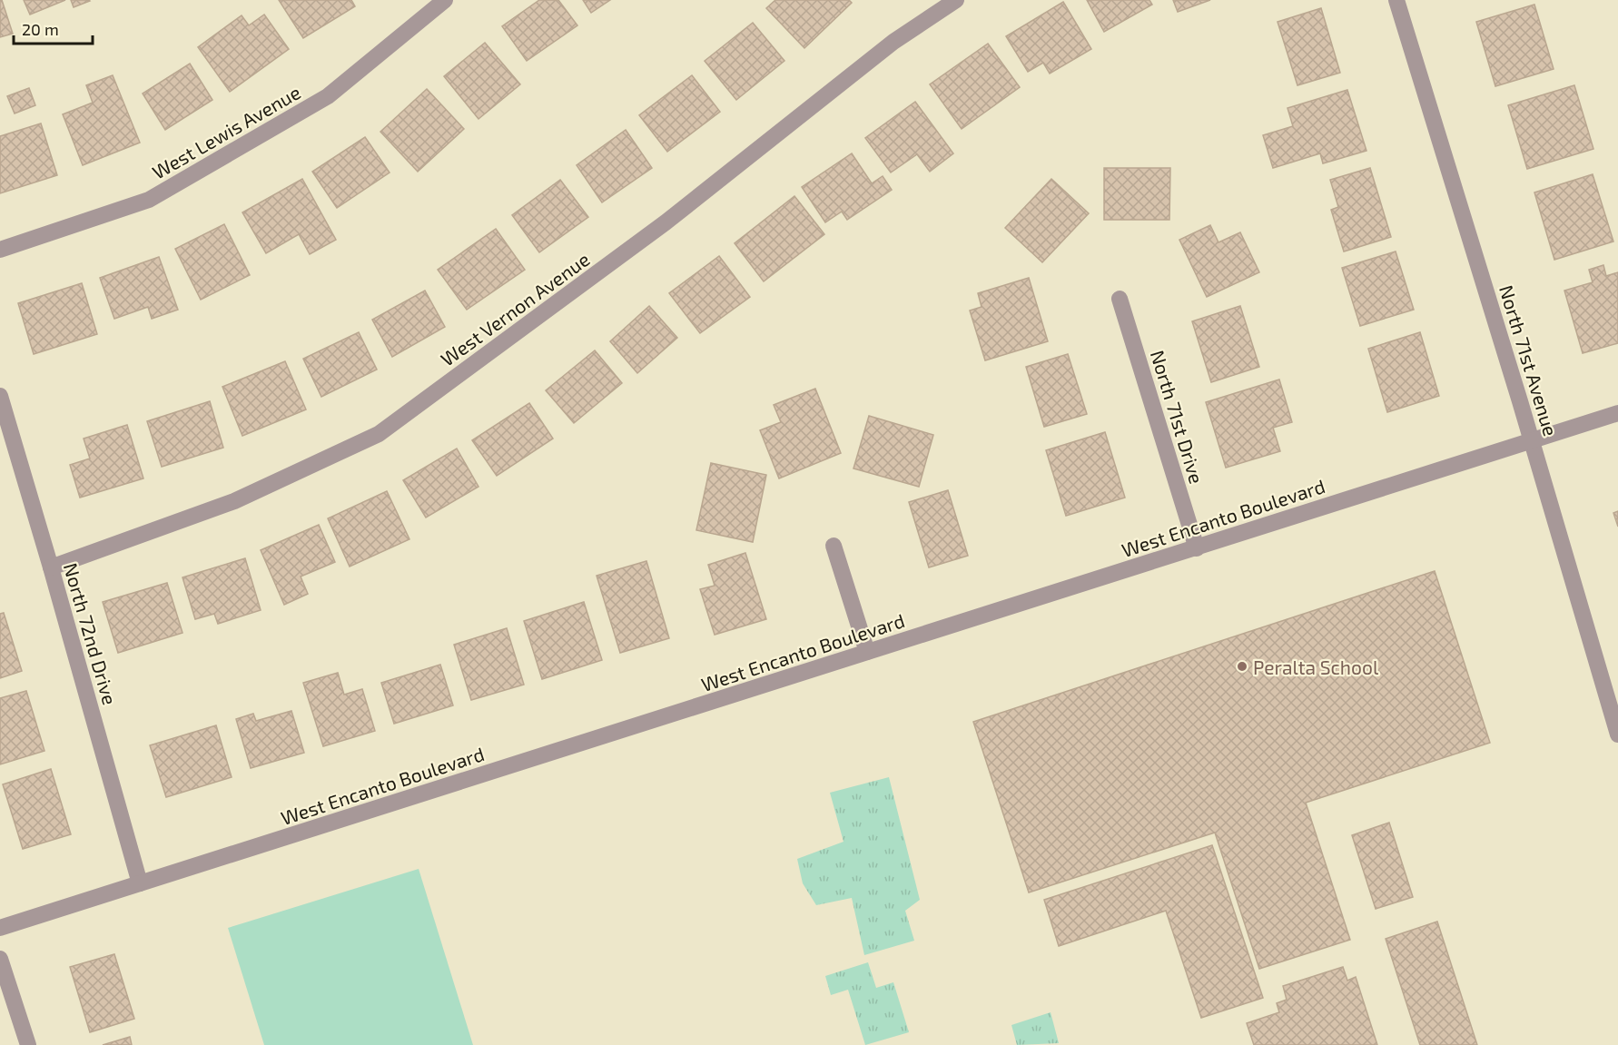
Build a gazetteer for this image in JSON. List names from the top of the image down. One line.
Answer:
{"streets":{"street":["West Lewis Avenue","West Vernon Avenue","North 71st Avenue","North 71st Drive","West Encanto Boulevard","North 72nd Drive"]},"crossings":[["West Vernon Avenue","North 72nd Drive"],["North 71st Avenue","West Encanto Boulevard"],["North 71st Drive","West Encanto Boulevard"],["West Encanto Boulevard","North 72nd Drive"]],"places":["Peralta School"],"scale_bar":"20 m"}
